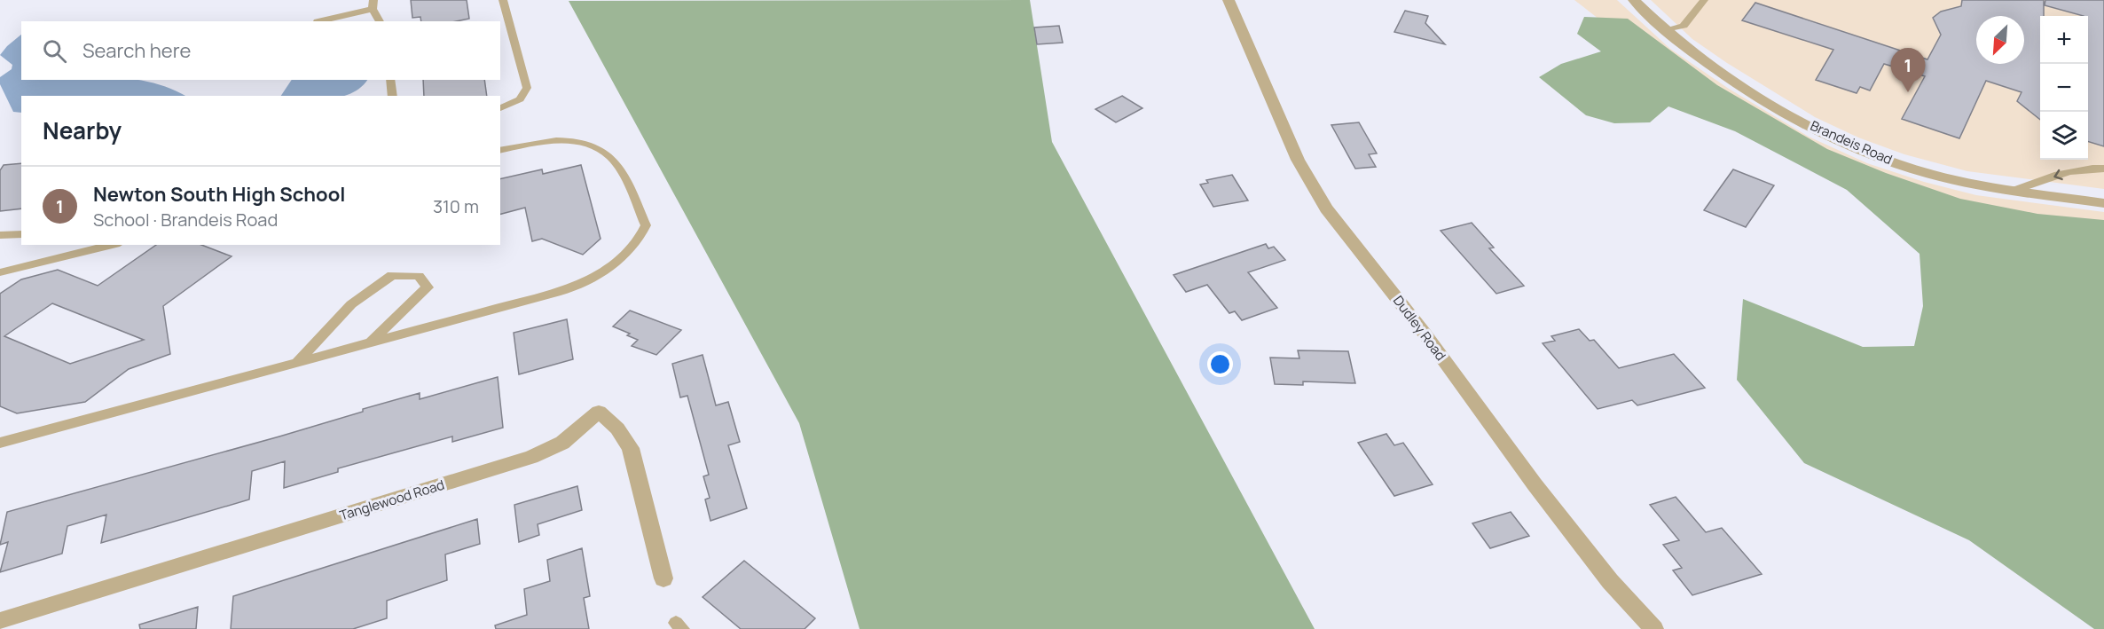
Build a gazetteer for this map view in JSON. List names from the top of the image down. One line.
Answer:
{"streets":{"street":["Brandeis Road","Dudley Road","Tanglewood Road"]},"north":"bottom left","page":{"map_buttons":["+","−"],"search":"Search here","pins":"1","heading":"Nearby","list":[{"mark":"1","name":"Newton South High School","note":"School · Brandeis Road","value":"310 m"}]}}
